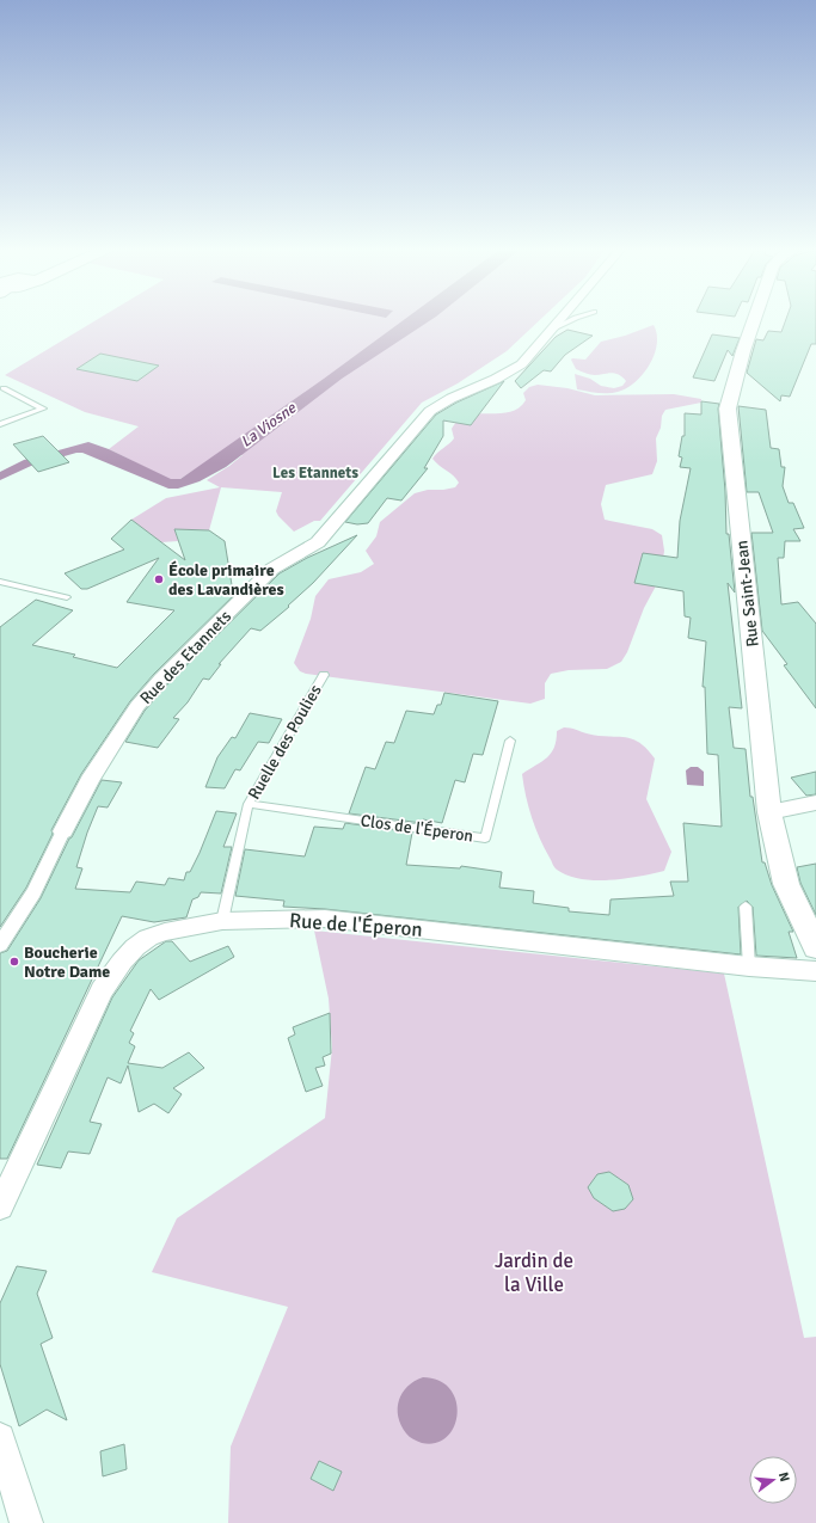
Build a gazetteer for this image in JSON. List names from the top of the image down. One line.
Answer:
{"streets":{"street":["Rue Saint-Jean","Rue des Etannets","Rue de l'Éperon"],"lane":["Ruelle des Poulies","Clos de l'Éperon"]},"crossings":[["Ruelle des Poulies","Clos de l'Éperon"],["Ruelle des Poulies","Rue de l'Éperon"]],"districts":["Les Etannets"],"water":["La Viosne"],"parks":["Jardin de la Ville"],"places":["École primaire des Lavandières","Boucherie Notre Dame"],"north":"right"}
